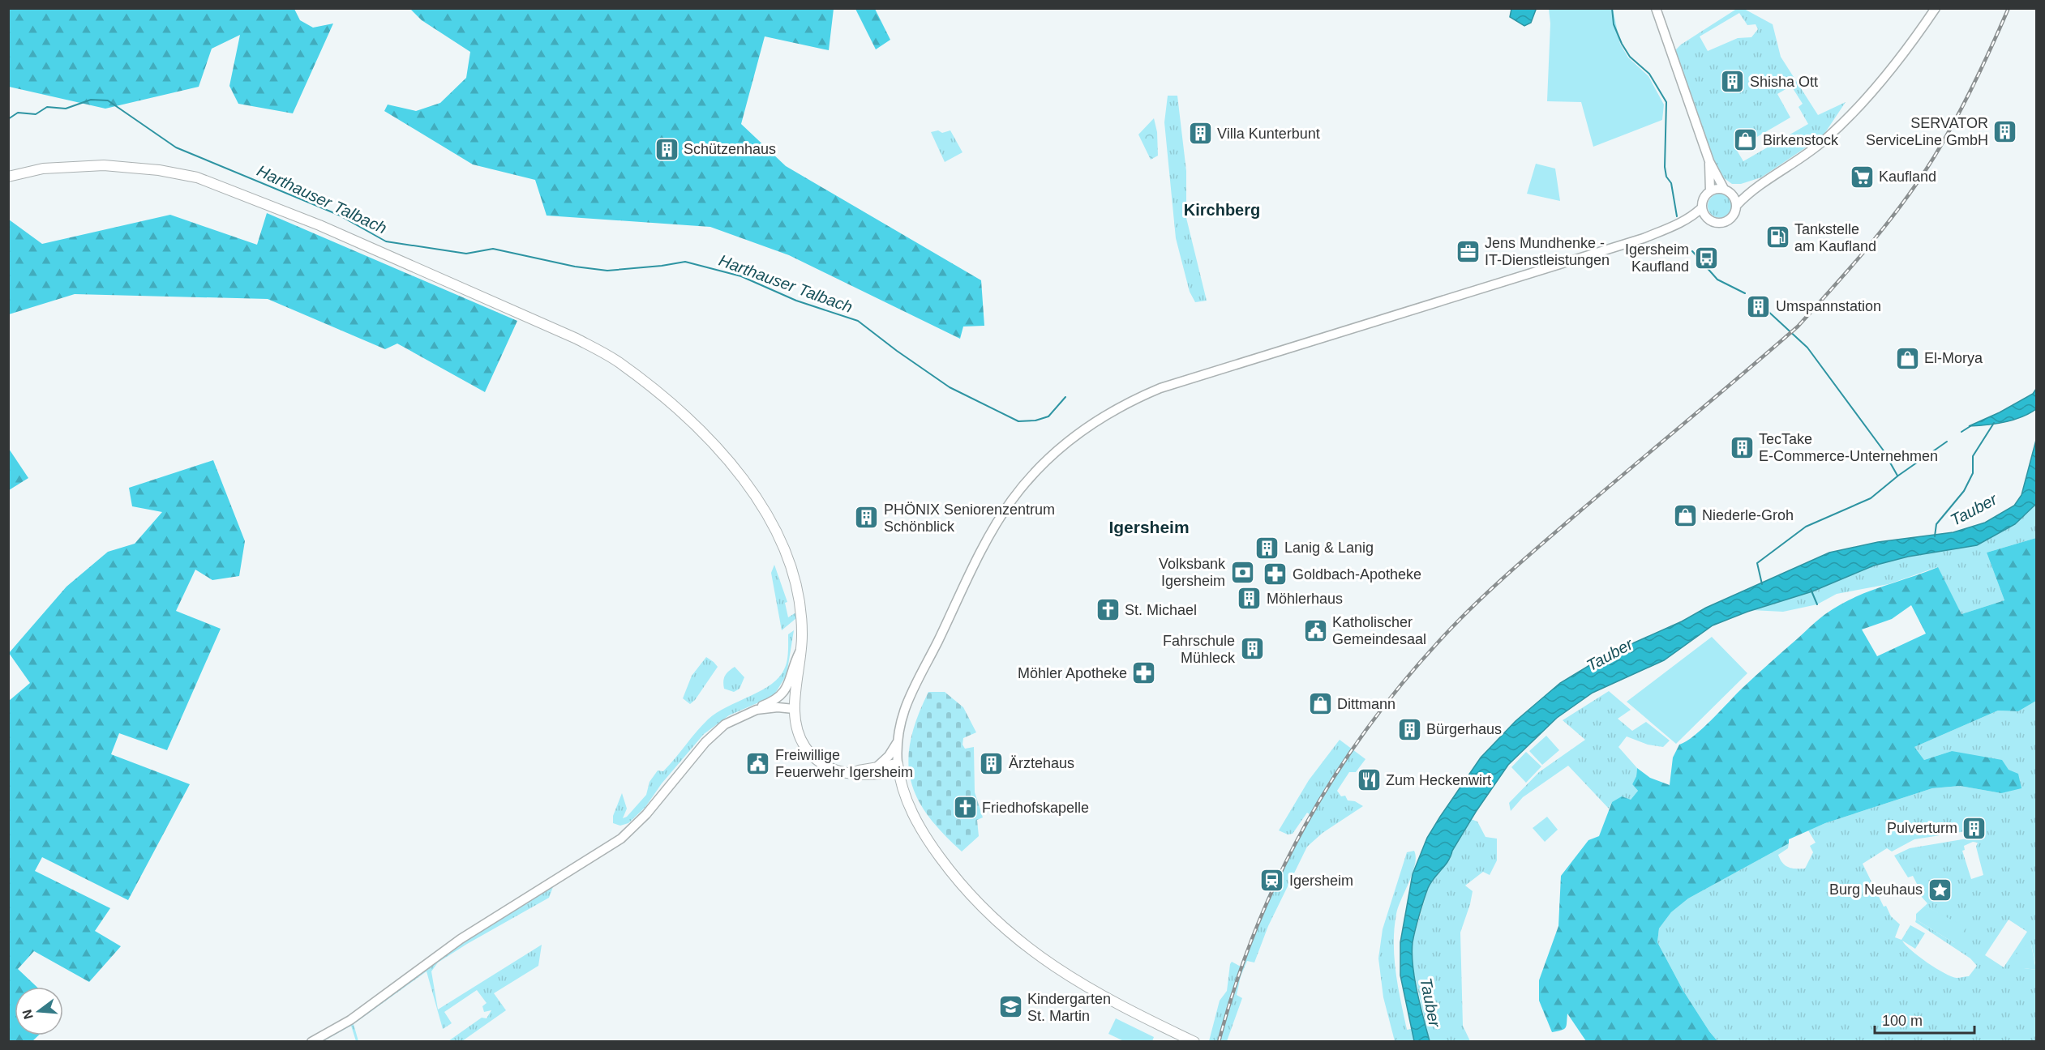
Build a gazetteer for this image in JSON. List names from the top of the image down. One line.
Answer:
{"districts":["Kirchberg","Igersheim"],"water":["Harthauser Talbach","Tauber"],"places":{"building":["Shisha Ott","SERVATOR ServiceLine GmbH","Villa Kunterbunt","Schützenhaus","Umspannstation","TecTake E-Commerce-Unternehmen","PHÖNIX Seniorenzentrum Schönblick","Lanig & Lanig","Möhlerhaus","Fahrschule Mühleck","Bürgerhaus","Ärztehaus","Pulverturm"],"shop":["Birkenstock","El-Morya","Niederle-Groh","Dittmann"],"supermarket":["Kaufland"],"fuel station":["Tankstelle am Kaufland"],"office":["Jens Mundhenke - IT-Dienstleistungen"],"bus stop":["Igersheim Kaufland"],"bank":["Volksbank Igersheim"],"pharmacy":["Goldbach-Apotheke","Möhler Apotheke"],"church":["St. Michael","Friedhofskapelle"],"public building":["Katholischer Gemeindesaal","Freiwillige Feuerwehr Igersheim"],"restaurant":["Zum Heckenwirt"],"station":["Igersheim"],"place":["Burg Neuhaus"],"school or university":["Kindergarten St. Martin"]},"scale_bar":"100 m","north":"left"}
